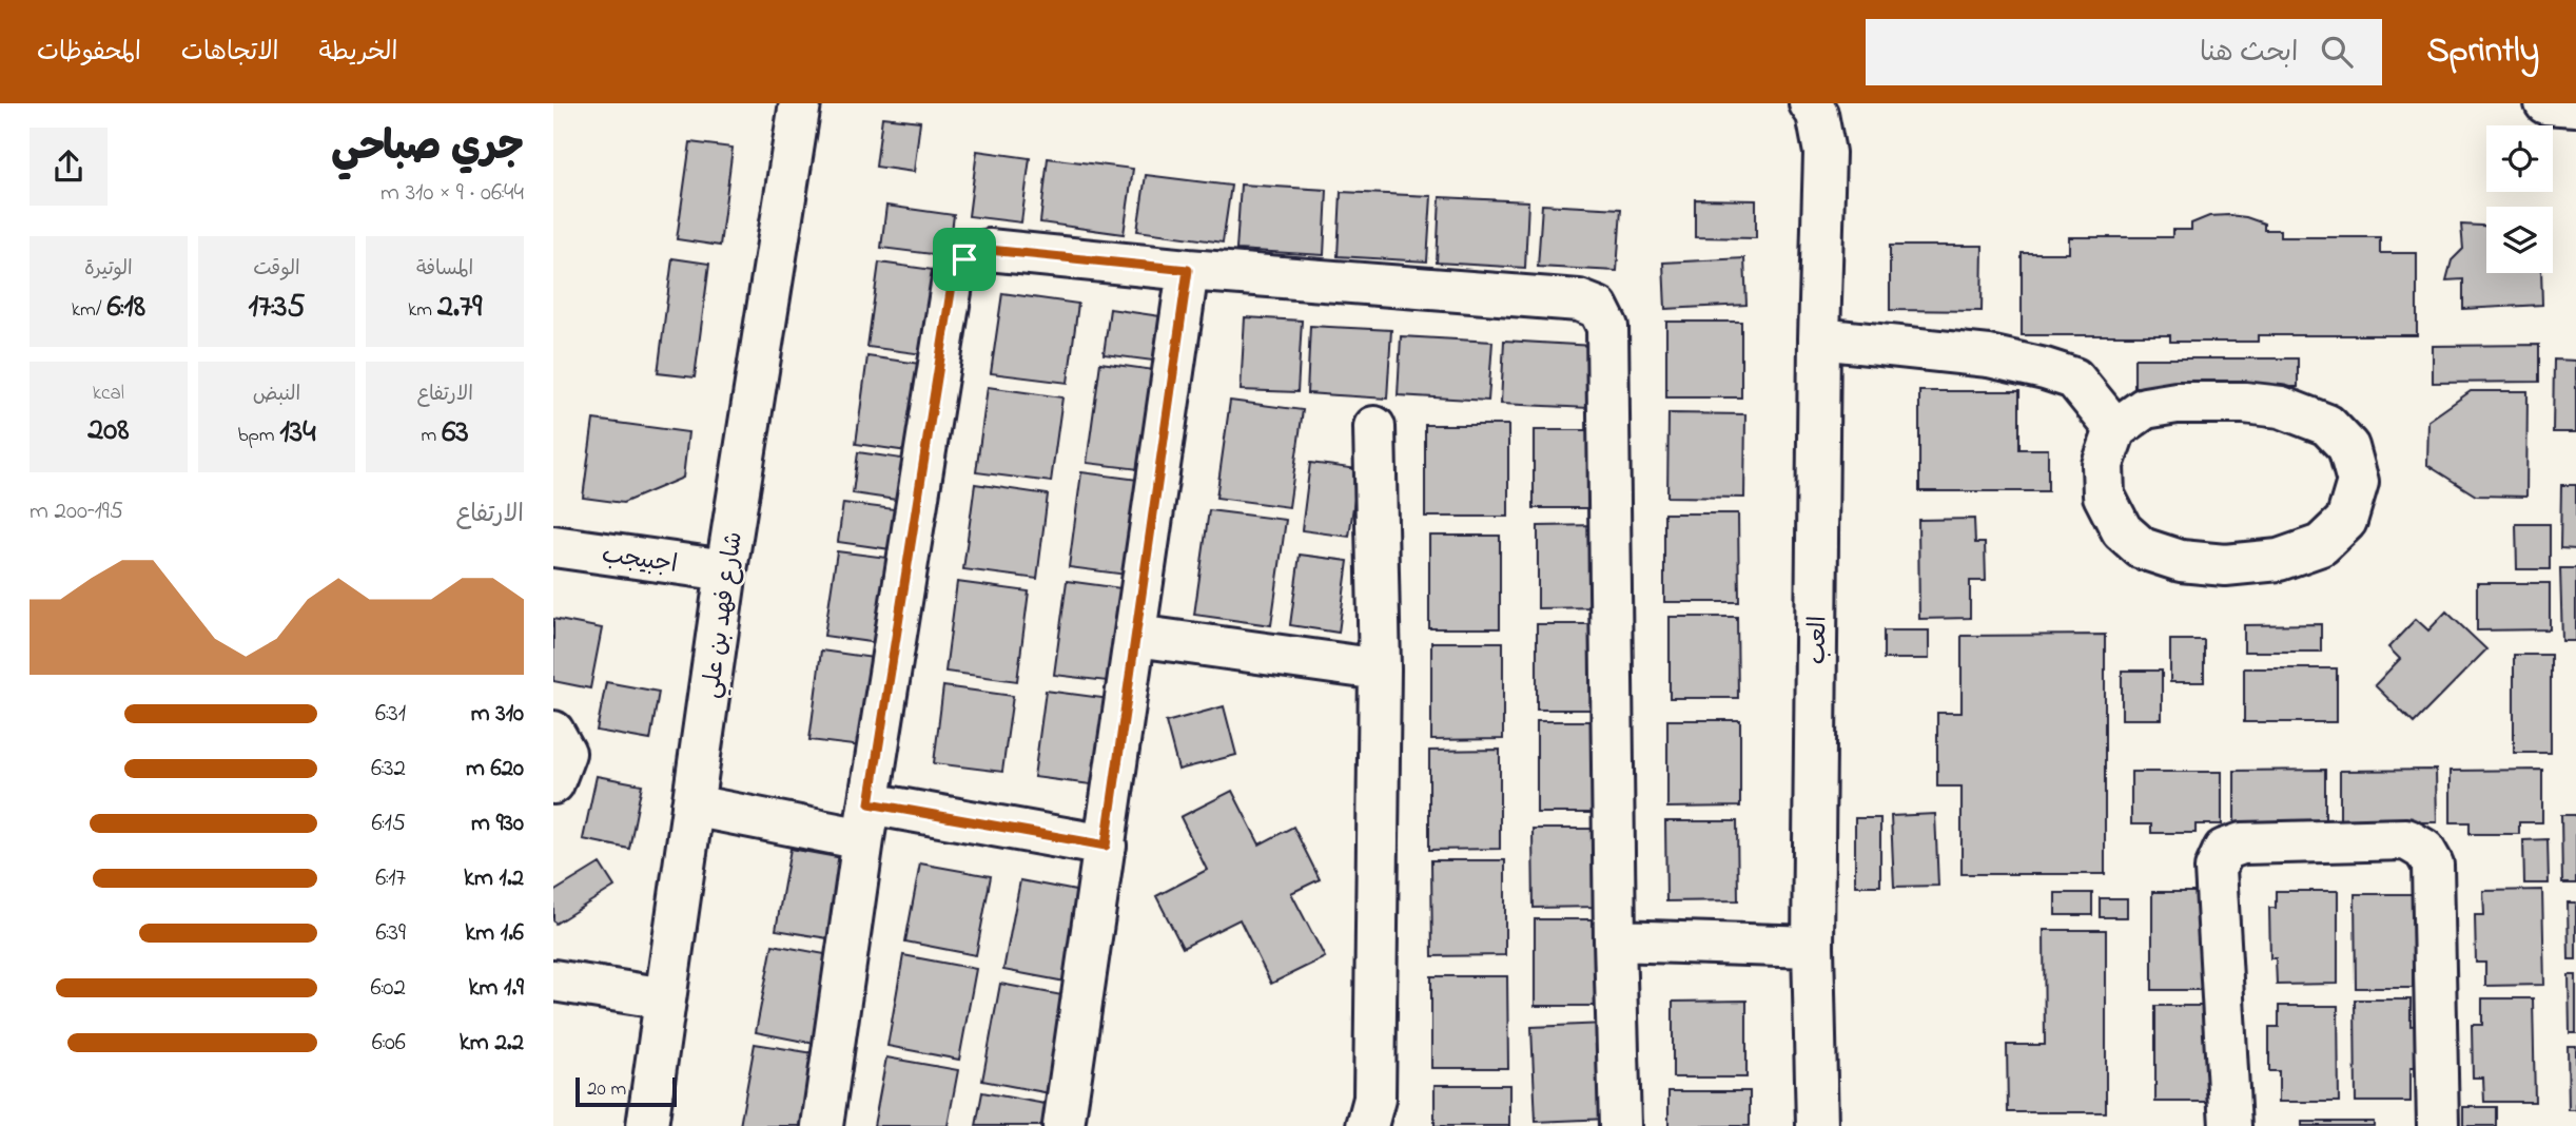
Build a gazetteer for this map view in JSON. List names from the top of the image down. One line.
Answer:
{"streets":{"street":["اجبيجب","شارع فهد بن علي","العب"]},"crossings":[["اجبيجب","شارع فهد بن علي"]],"scale_bar":"20 m","page":{"header":"Sprintly","search":"ابحث هنا","nav":["الخريطة","الاتجاهات","المحفوظات"],"heading":["جري صباحي","06:44 · 9 × 310 m"],"stats":[["المسافة","2.79 km"],["الوقت","17:35"],["الوتيرة","6:18 /km"],["الارتفاع","63 m"],["النبض","134 bpm"],["kcal","208"]],"chart":["الارتفاع","195–200 m"],"list":[{"name":"310 m","note":"6:31"},{"name":"620 m","note":"6:32"},{"name":"930 m","note":"6:15"},{"name":"1.2 km","note":"6:17"},{"name":"1.6 km","note":"6:39"},{"name":"1.9 km","note":"6:02"},{"name":"2.2 km","note":"6:06"}],"scale":"20 m"}}
